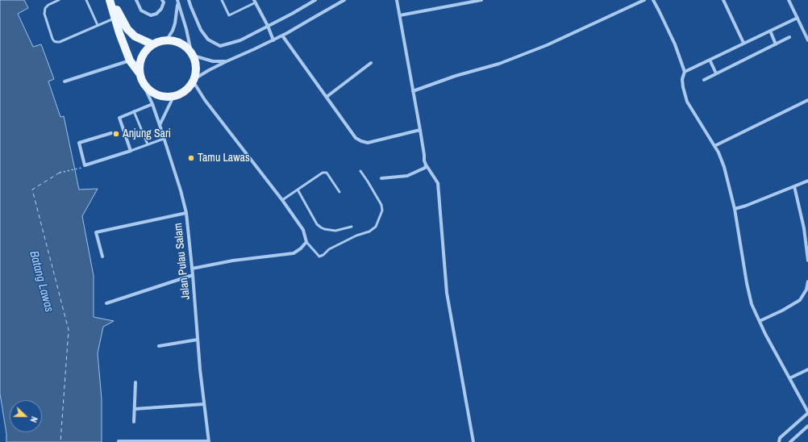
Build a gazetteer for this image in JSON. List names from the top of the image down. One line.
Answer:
{"streets":{"street":["Jalan Pulau Salam"]},"water":["Batang Lawas"],"places":["Anjung Sari","Tamu Lawas"],"north":"right"}
